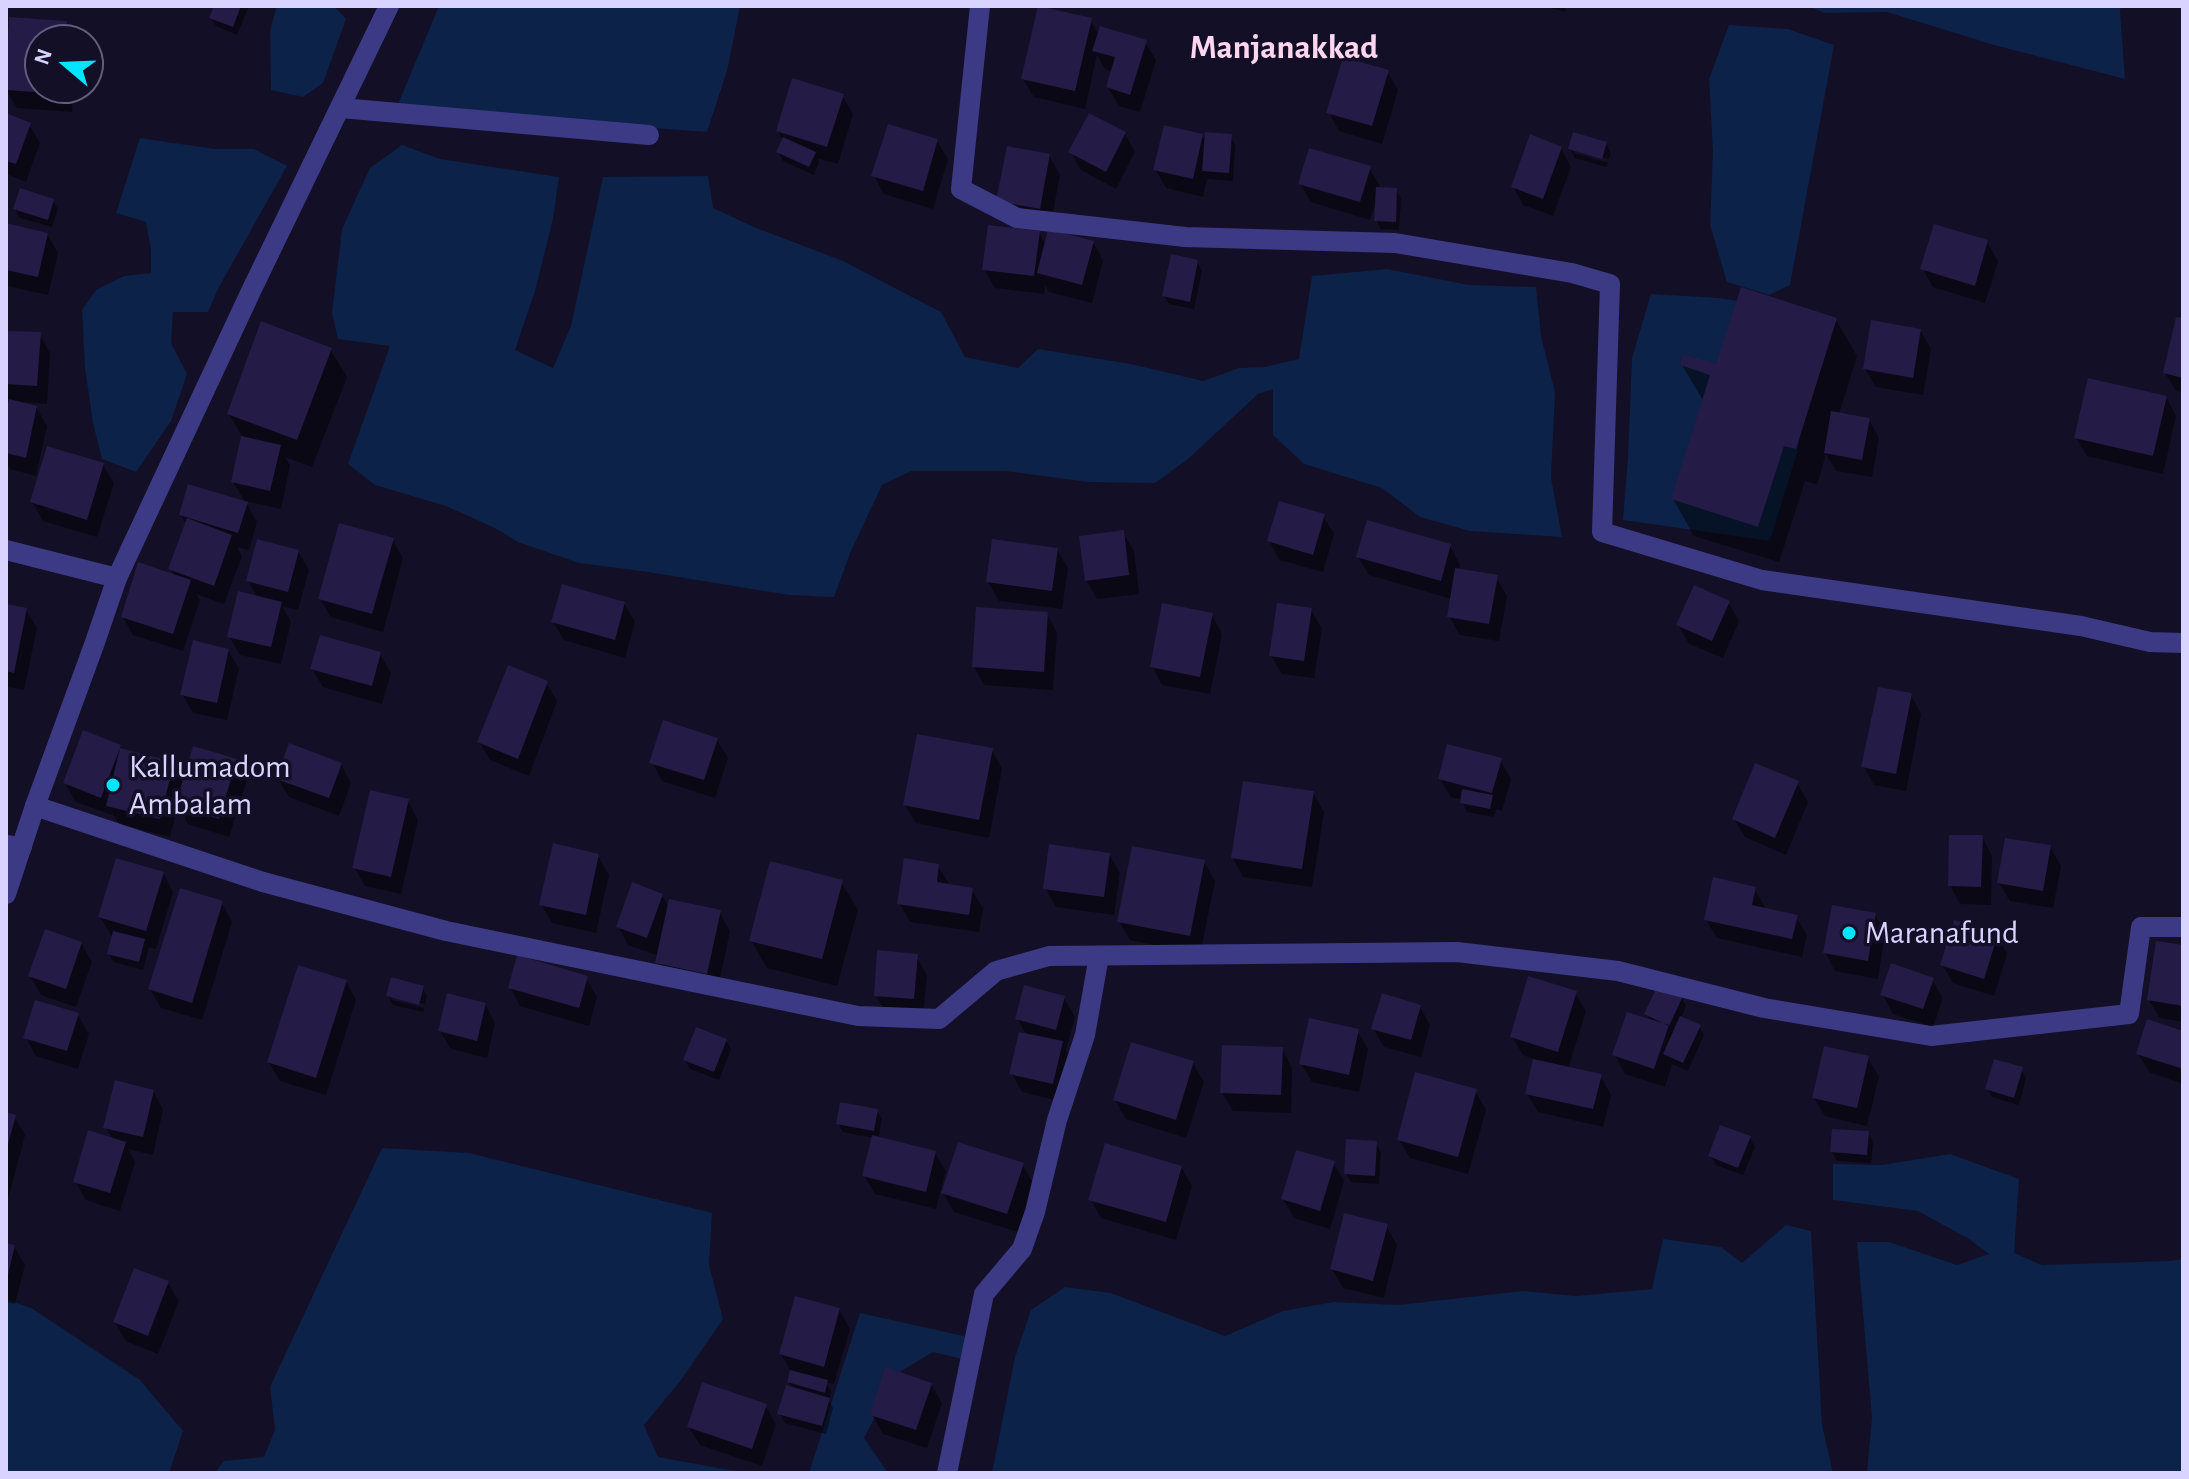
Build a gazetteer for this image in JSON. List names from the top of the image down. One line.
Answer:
{"districts":["Manjanakkad"],"places":["Kallumadom Ambalam","Maranafund"],"north":"left"}
